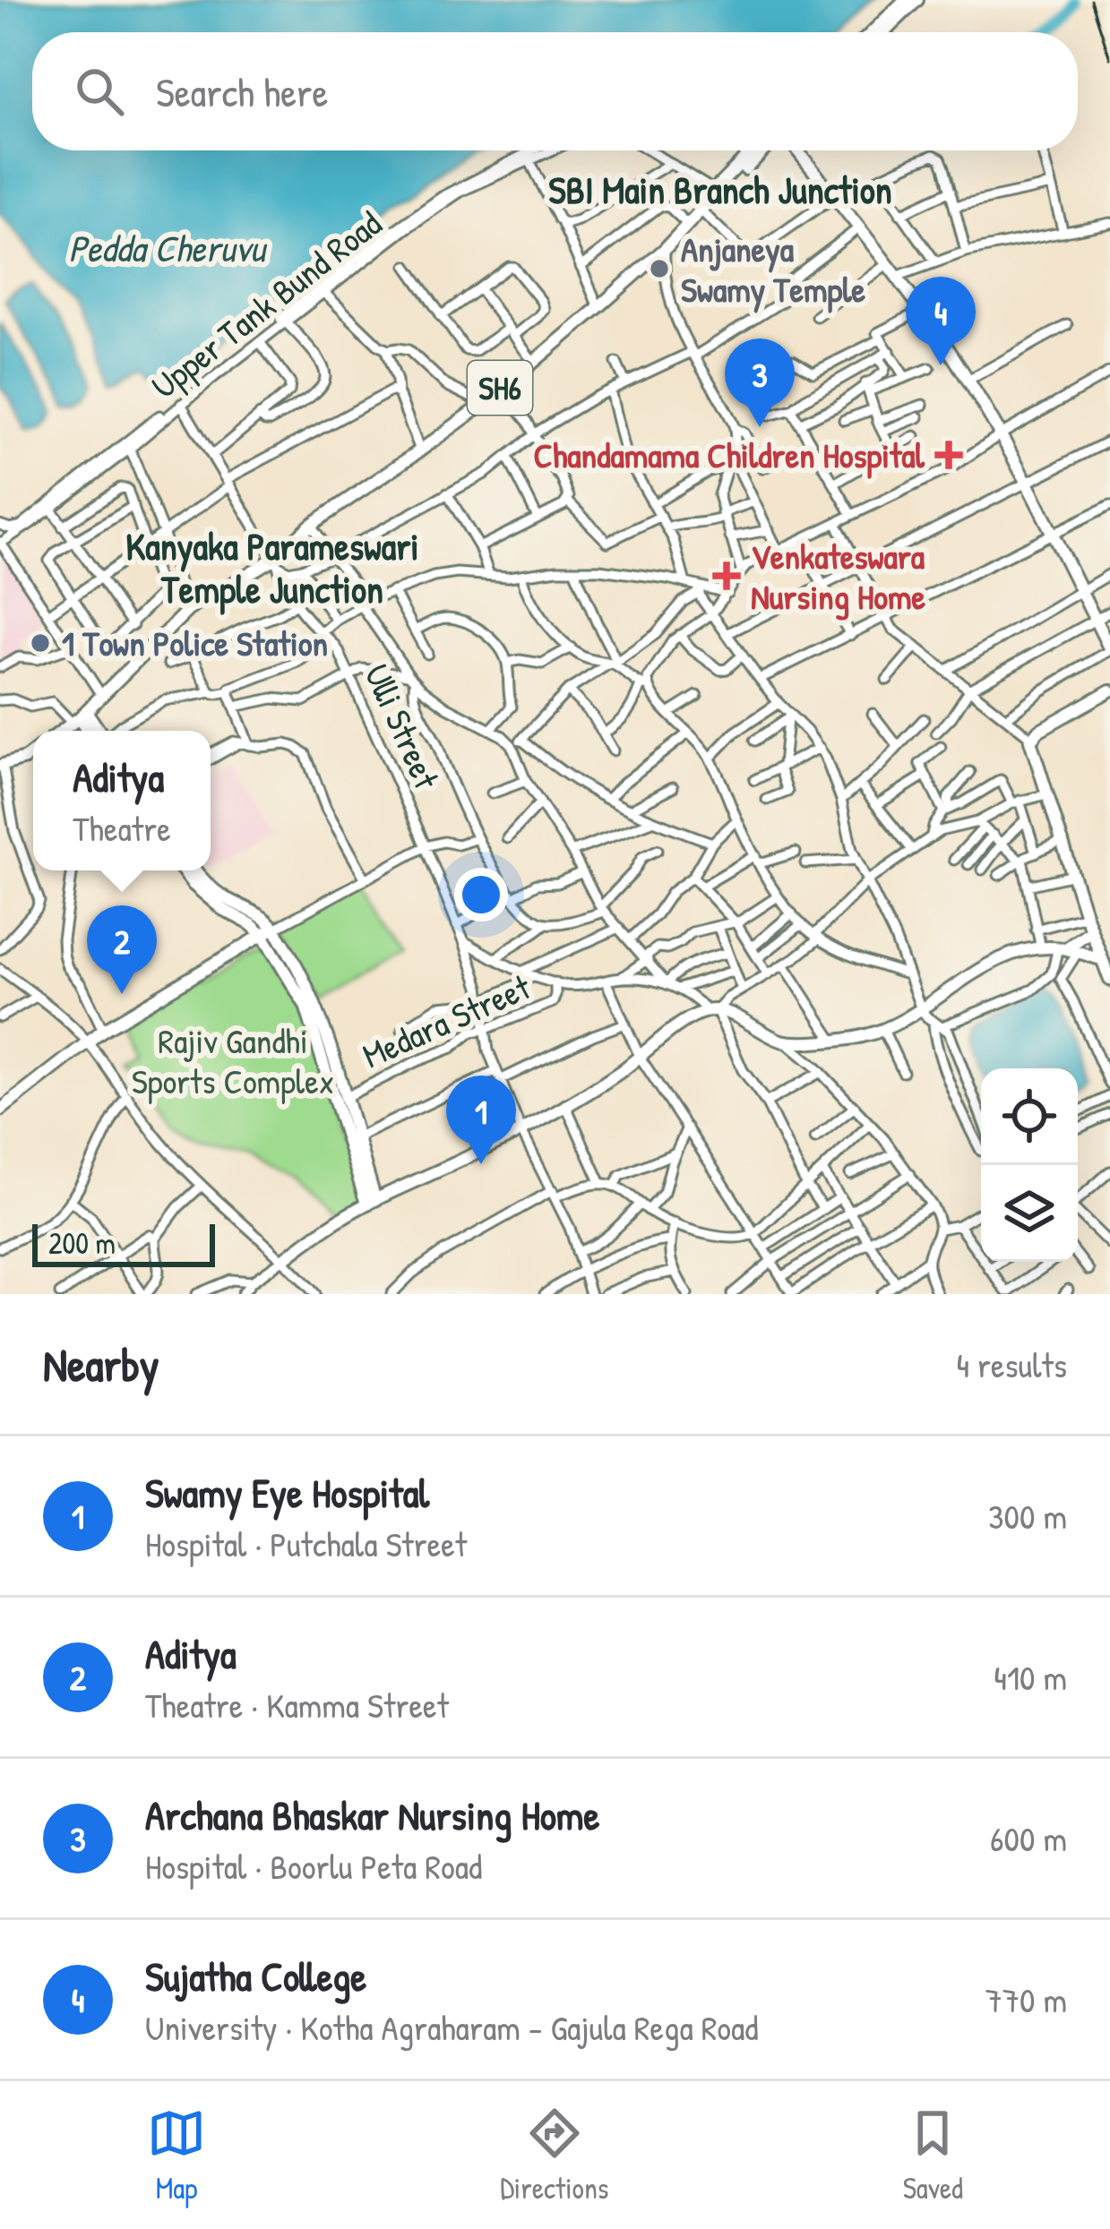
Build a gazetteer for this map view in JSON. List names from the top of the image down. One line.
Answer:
{"streets":{"main road":["SH6"],"street":["Upper Tank Bund Road","Ulli Street","Medara Street"]},"crossings":[["Upper Tank Bund Road","Ulli Street"],["SH6","Ulli Street"],["Ulli Street","Medara Street"]],"districts":["SBI Main Branch Junction","Kanyaka Parameswari Temple Junction"],"water":["Pedda Cheruvu"],"parks":["Rajiv Gandhi Sports Complex"],"places":{"other":["Anjaneya Swamy Temple","1 Town Police Station"],"health":["Chandamama Children Hospital","Venkateswara Nursing Home"]},"scale_bar":"200 m","page":{"search":"Search here","pins":["4","3","2","1"],"popup":["Aditya","Theatre"],"scale":"200 m","heading":["Nearby","4 results"],"list":[{"mark":"1","name":"Swamy Eye Hospital","note":"Hospital · Putchala Street","value":"300 m"},{"mark":"2","name":"Aditya","note":"Theatre · Kamma Street","value":"410 m"},{"mark":"3","name":"Archana Bhaskar Nursing Home","note":"Hospital · Boorlu Peta Road","value":"600 m"},{"mark":"4","name":"Sujatha College","note":"University · Kotha Agraharam - Gajula Rega Road","value":"770 m"}],"nav":["Map","Directions","Saved"]}}
